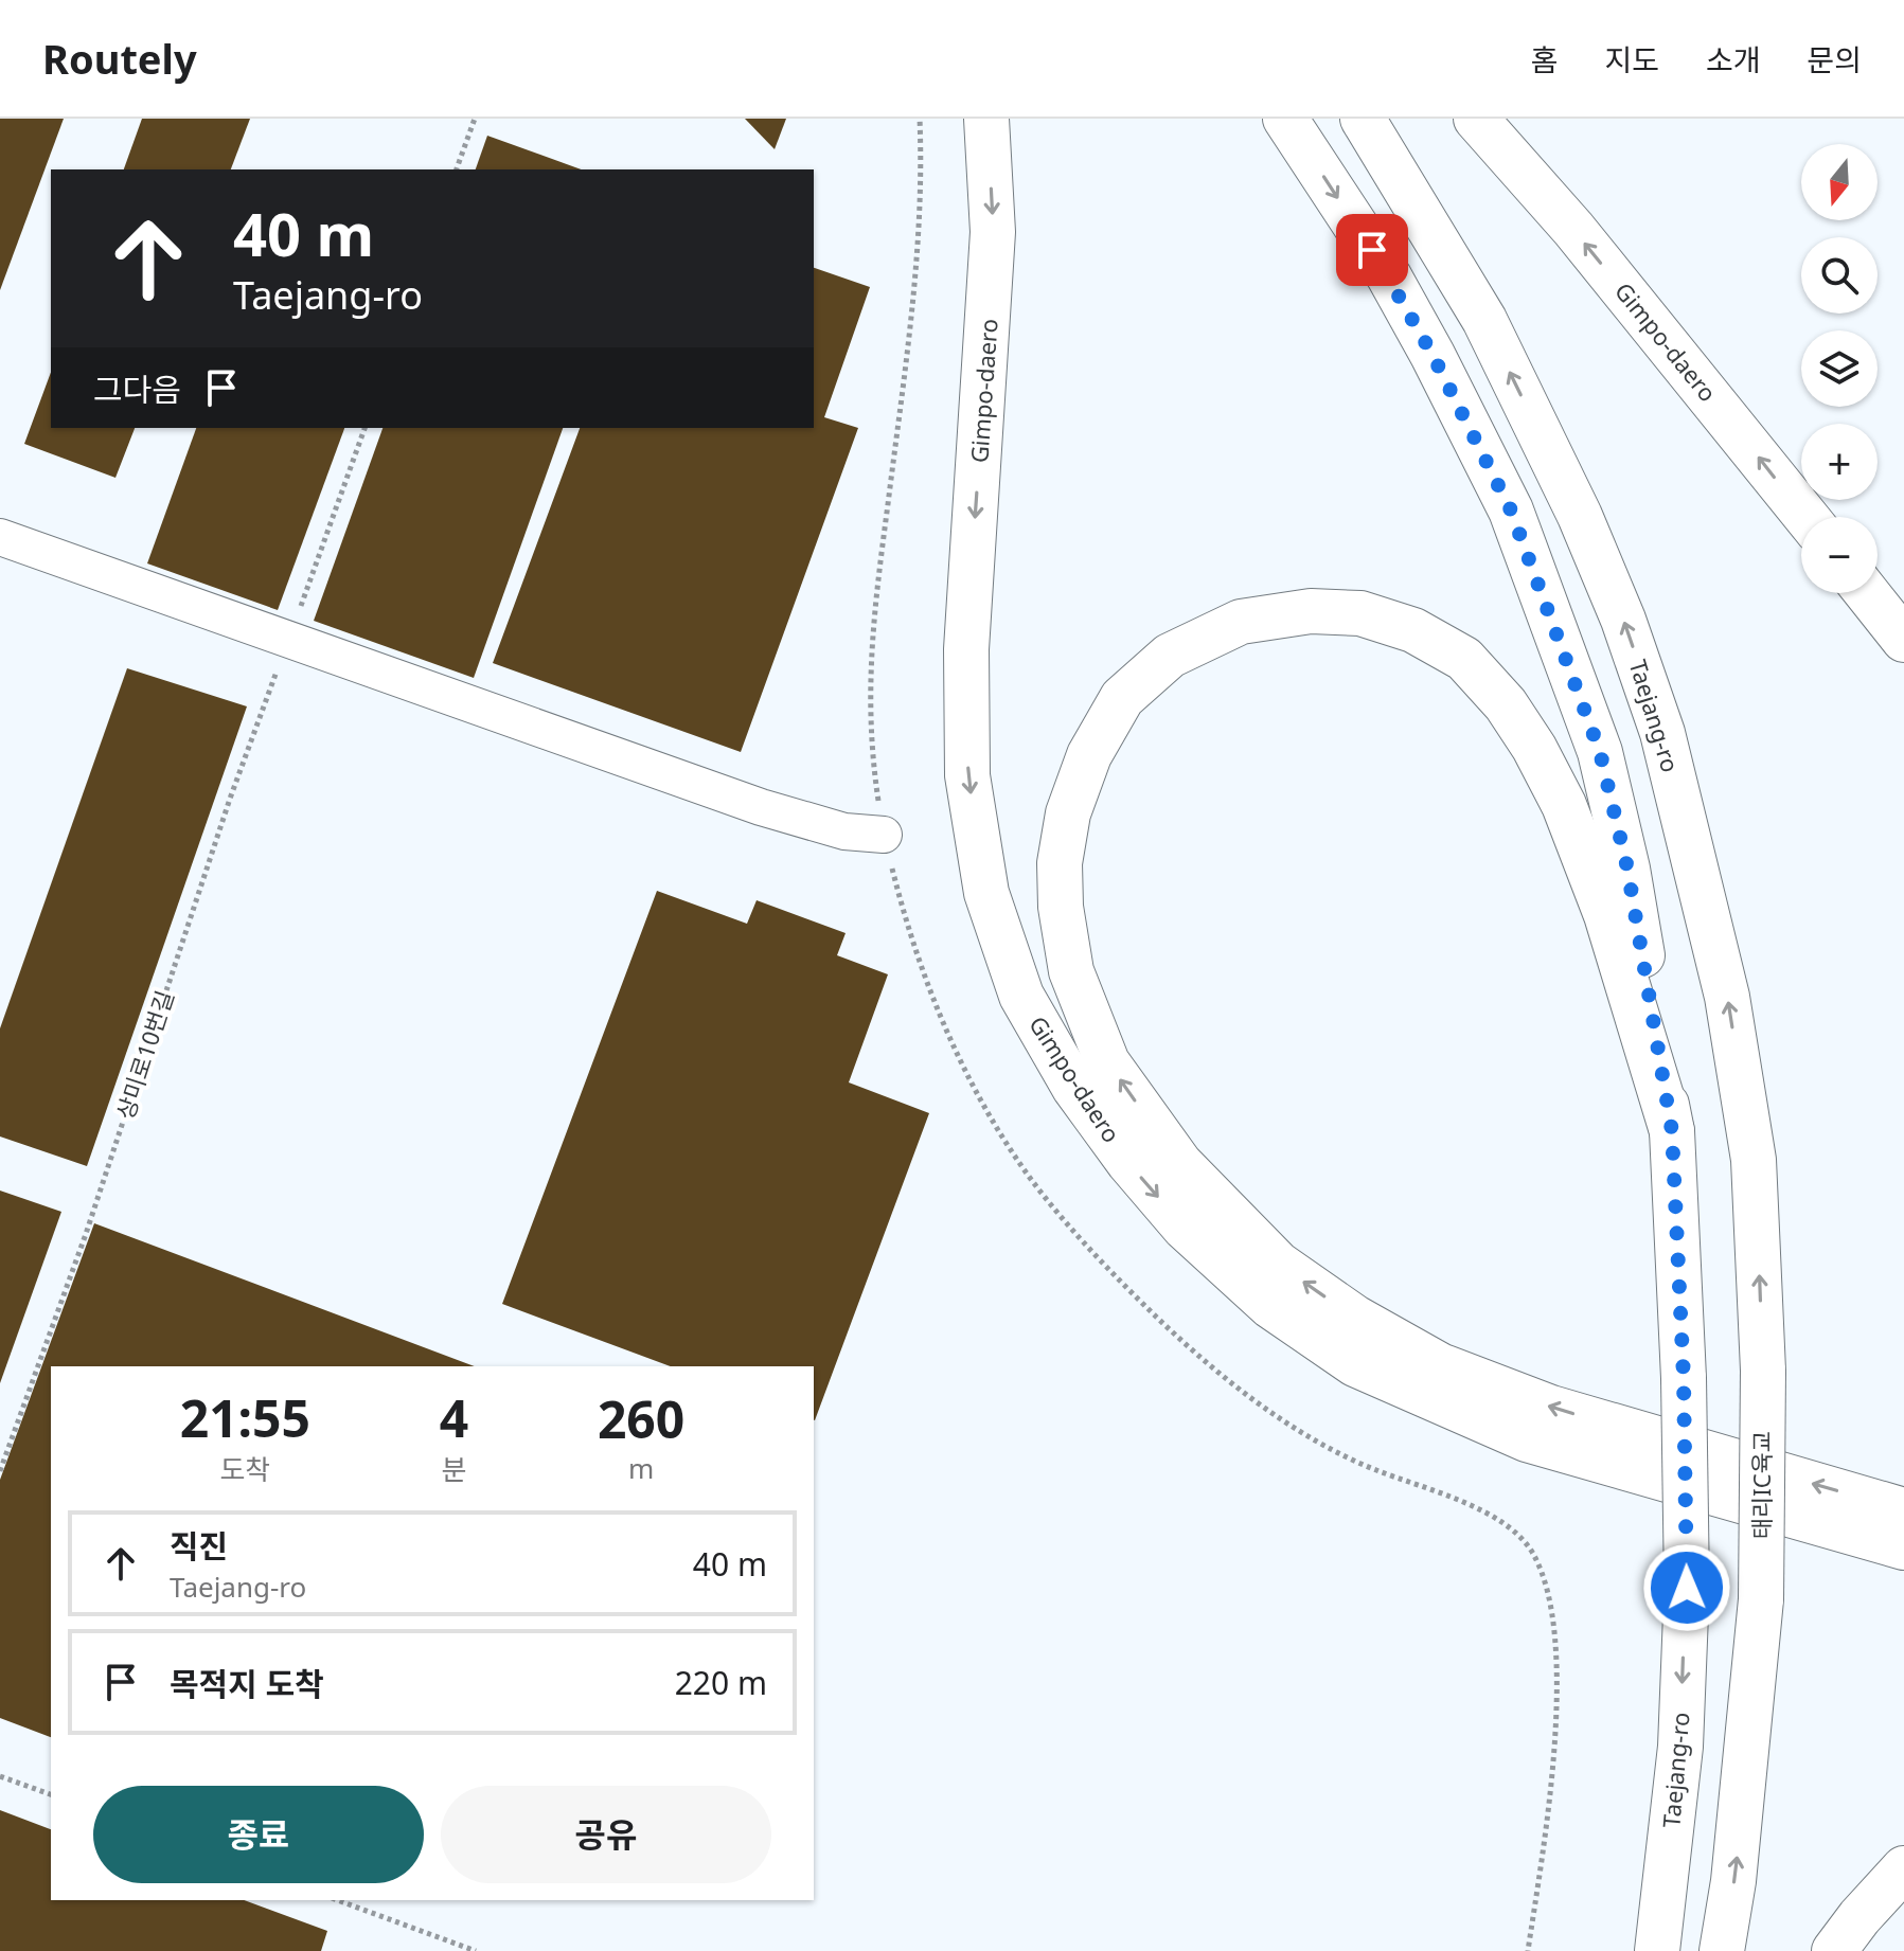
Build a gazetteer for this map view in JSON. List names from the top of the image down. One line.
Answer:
{"streets":{"main road":["Gimpo-daero","Taejang-ro","태리IC육교"],"path":["상미로10번길"]},"crossings":[["Taejang-ro","태리IC육교"]],"one_way":["태리IC육교"],"north":"bottom","page":{"header":"Routely","nav":["홈","지도","소개","문의"],"map_buttons":["+","−"],"turn":["40 m","Taejang-ro"],"then":"그다음","eta":["21:55","도착","4","분","260","m"],"list":[{"name":"직진","note":"Taejang-ro","value":"40 m"},{"name":"목적지 도착","value":"220 m"}],"buttons":["종료","공유"]}}
